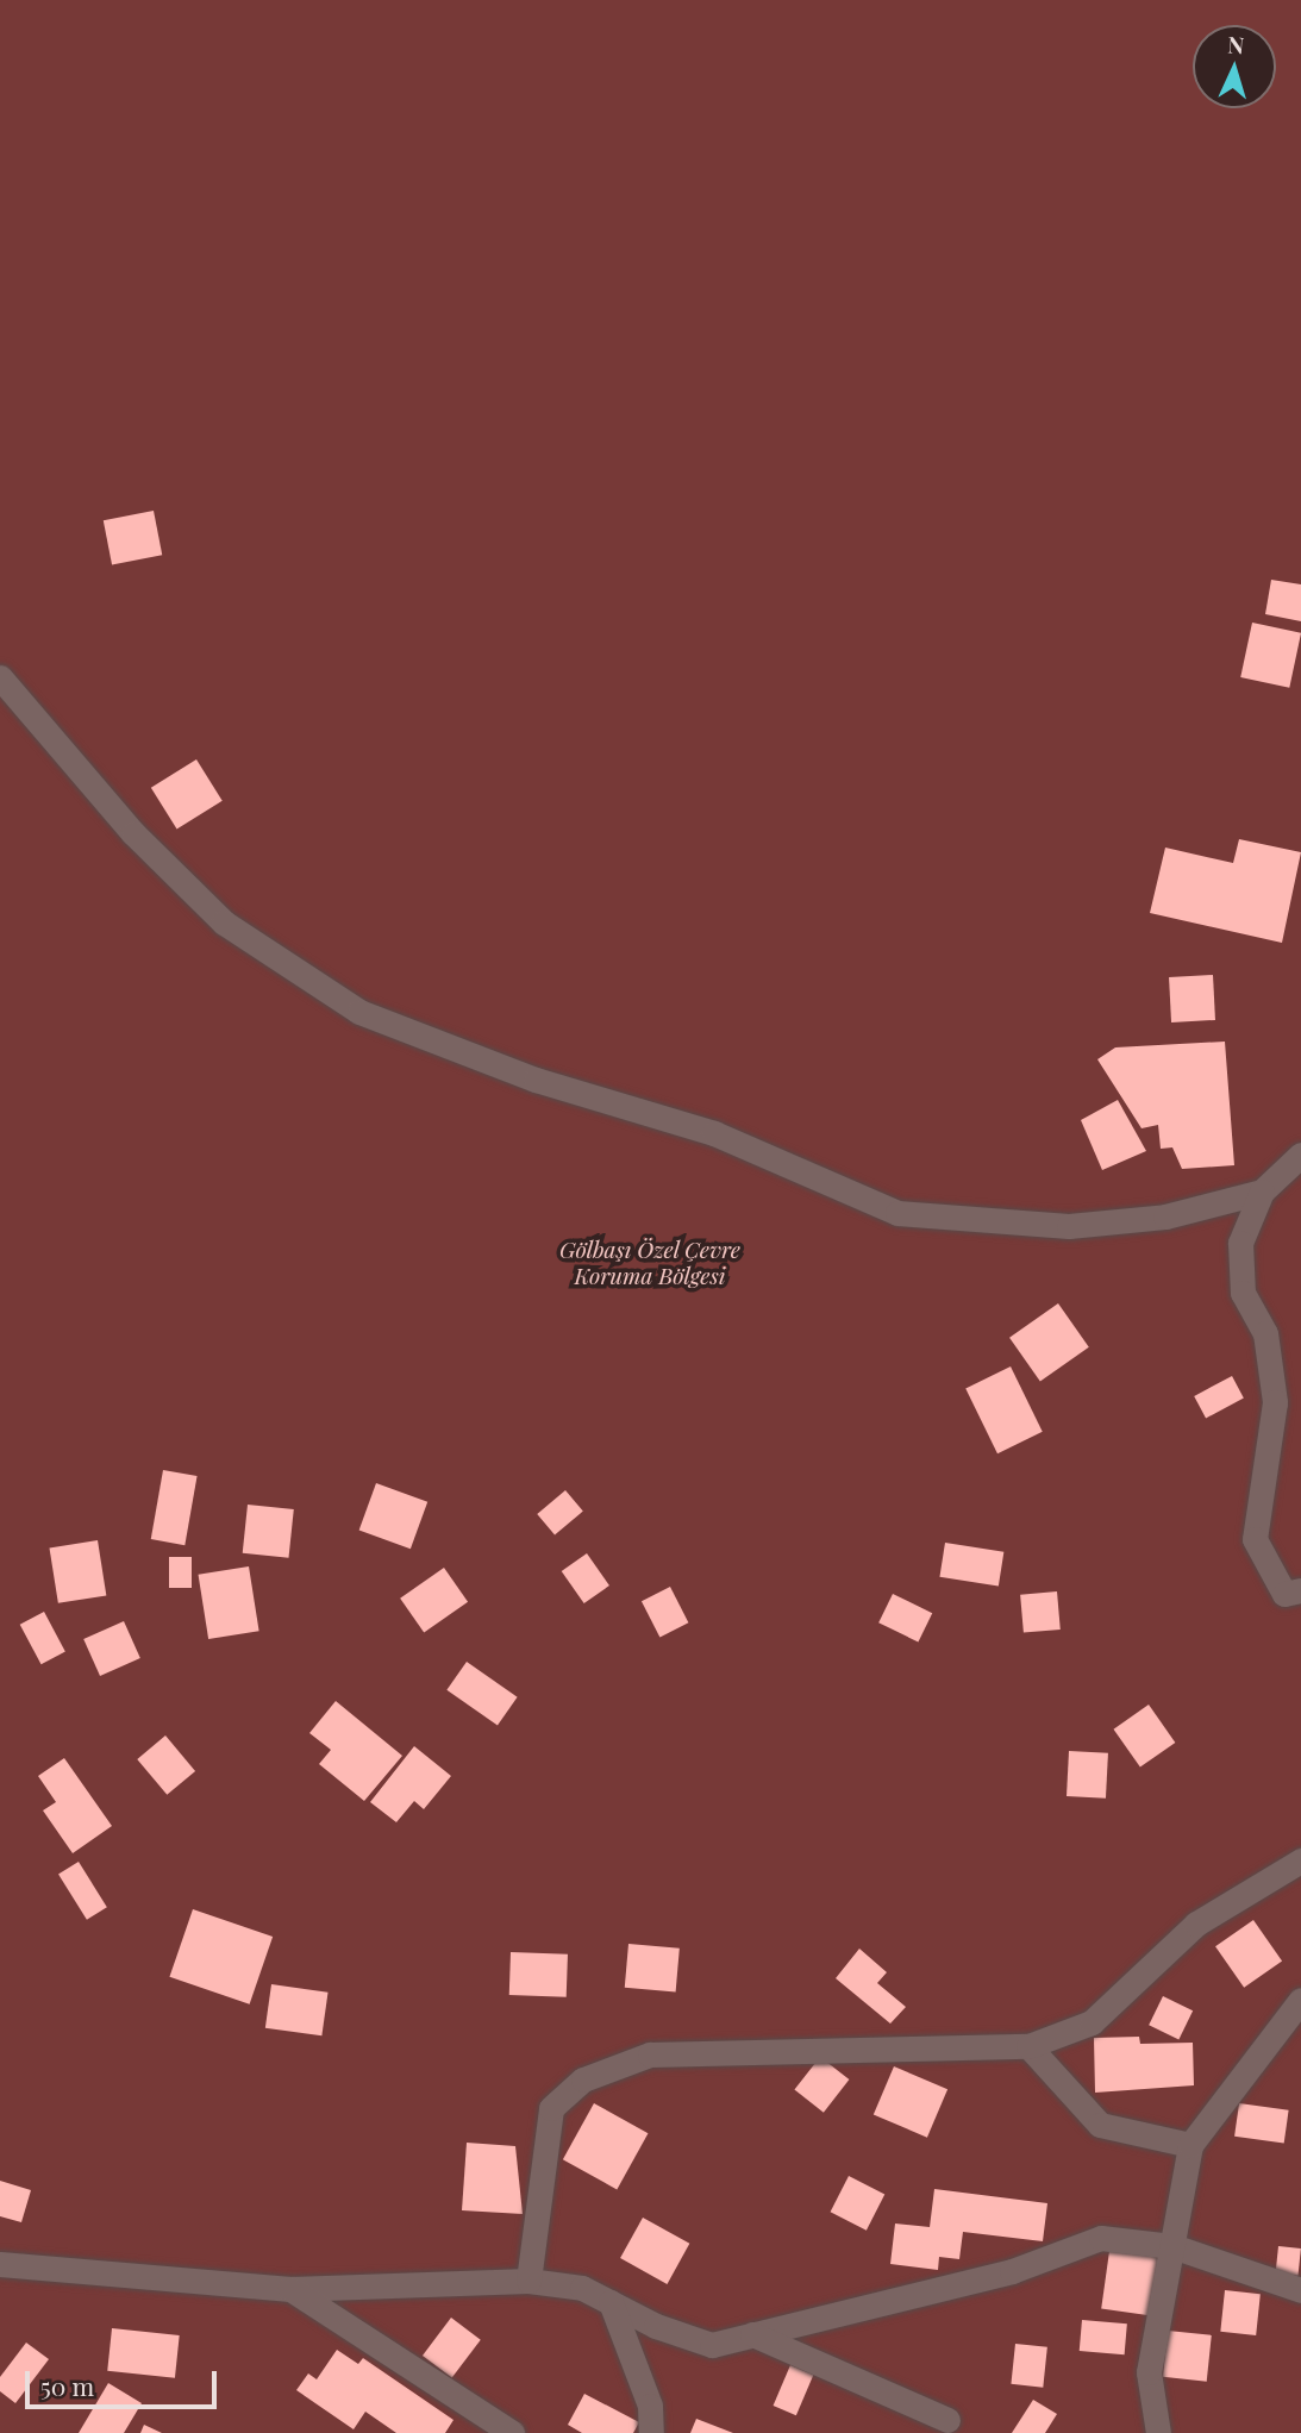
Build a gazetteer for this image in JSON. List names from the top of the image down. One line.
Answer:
{"parks":["Gölbaşı Özel Çevre Koruma Bölgesi"],"scale_bar":"50 m","north":"top"}
